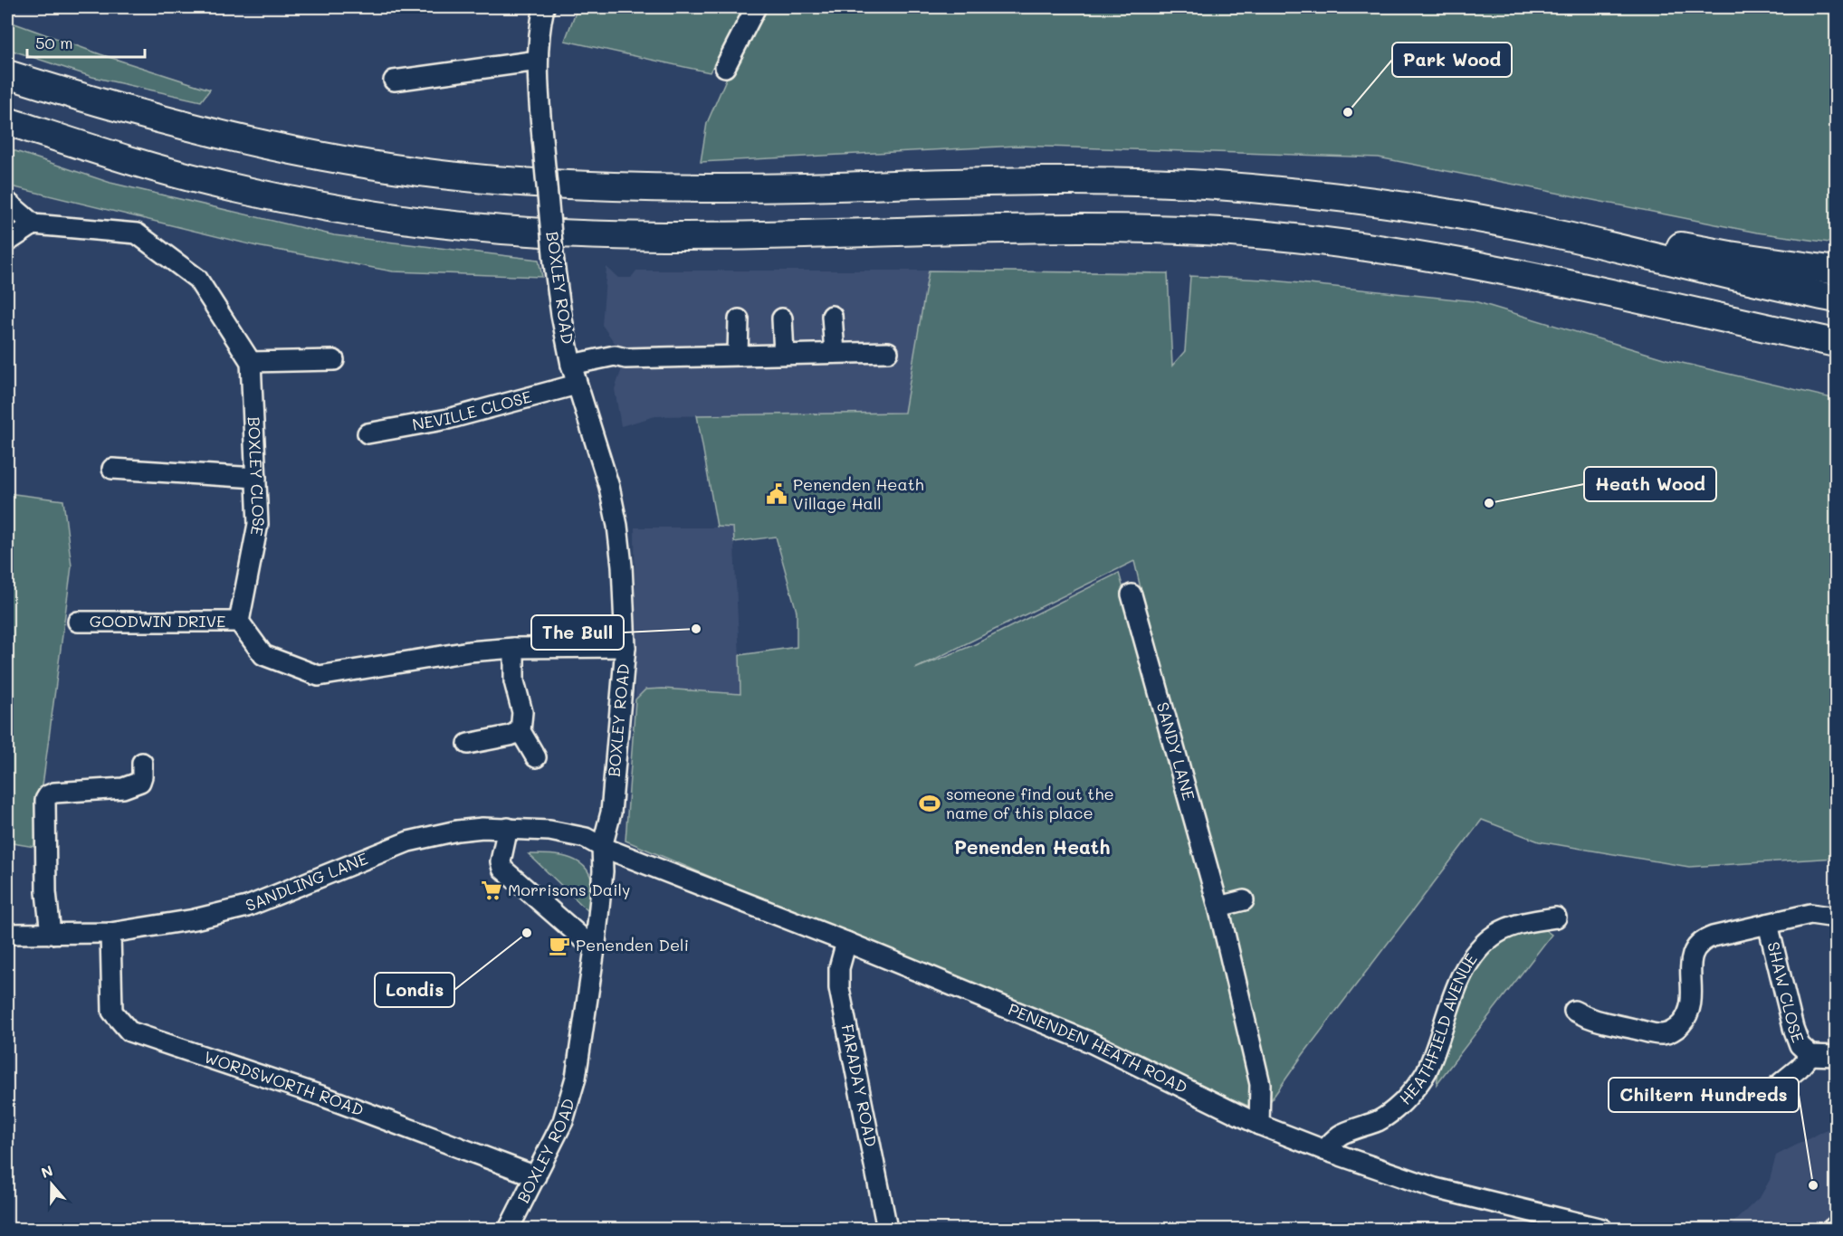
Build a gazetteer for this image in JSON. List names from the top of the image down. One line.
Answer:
{"streets":{"street":["BOXLEY ROAD","NEVILLE CLOSE","BOXLEY CLOSE","GOODWIN DRIVE","SANDY LANE","SANDLING LANE","SHAW CLOSE","HEATHFIELD AVENUE","PENENDEN HEATH ROAD","WORDSWORTH ROAD","FARADAY ROAD"]},"crossings":[["BOXLEY ROAD","NEVILLE CLOSE"],["BOXLEY ROAD","SANDLING LANE"],["BOXLEY ROAD","PENENDEN HEATH ROAD"],["BOXLEY ROAD","WORDSWORTH ROAD"],["BOXLEY CLOSE","GOODWIN DRIVE"],["SANDY LANE","PENENDEN HEATH ROAD"],["SANDLING LANE","PENENDEN HEATH ROAD"],["SANDLING LANE","WORDSWORTH ROAD"],["HEATHFIELD AVENUE","PENENDEN HEATH ROAD"],["PENENDEN HEATH ROAD","FARADAY ROAD"]],"districts":["Penenden Heath"],"places":{"other":["Park Wood","Heath Wood","The Bull","Londis","Chiltern Hundreds"],"public building":["Penenden Heath Village Hall"],"sports":["someone find out the name of this place"],"supermarket":["Morrisons Daily"],"cafe":["Penenden Deli"]},"scale_bar":"50 m","north":"top"}
